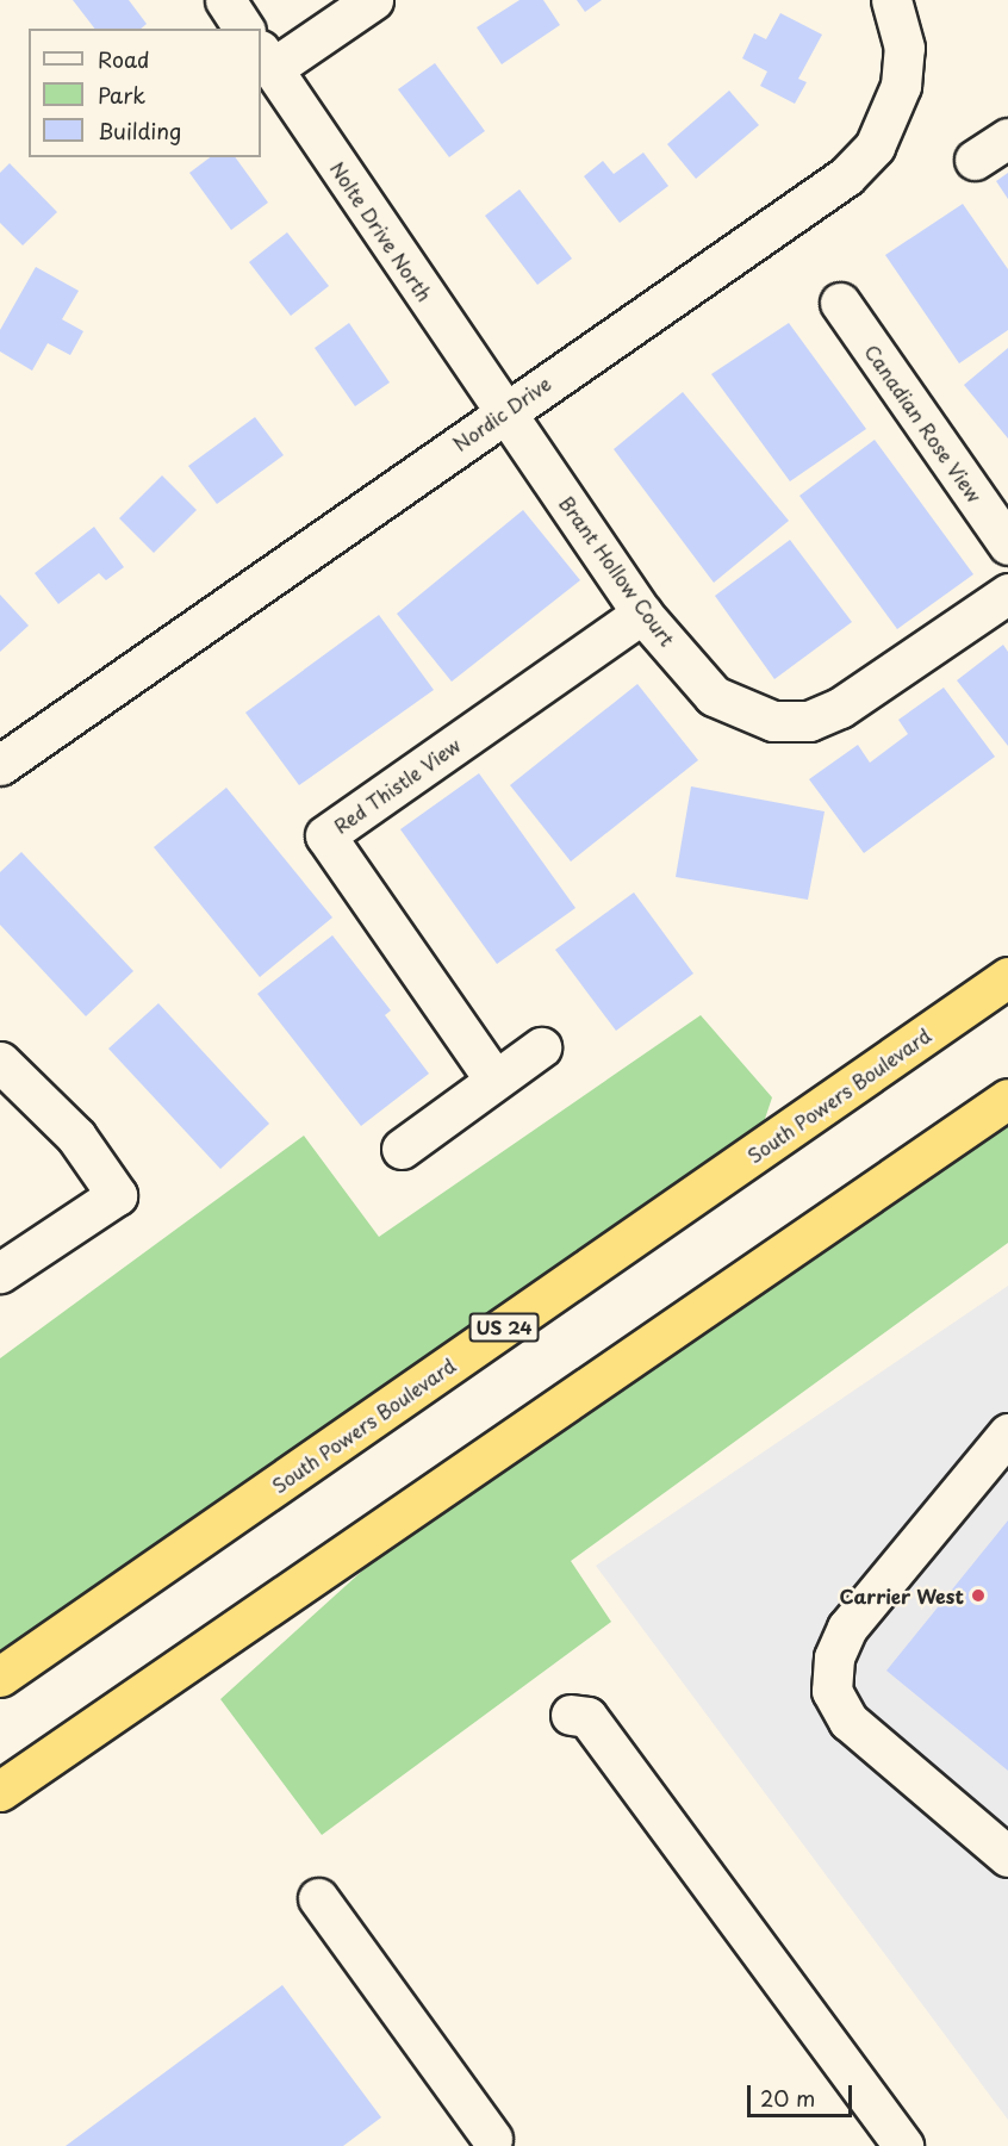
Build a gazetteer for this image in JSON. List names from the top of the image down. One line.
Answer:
{"streets":{"highway":["South Powers Boulevard","US 24"],"street":["Nolte Drive North","Nordic Drive","Canadian Rose View","Brant Hollow Court","Red Thistle View"]},"crossings":[["Nolte Drive North","Nordic Drive"],["Nolte Drive North","Brant Hollow Court"],["Nordic Drive","Brant Hollow Court"],["Brant Hollow Court","Red Thistle View"]],"places":["Carrier West"],"legend":["Road","Park","Building"],"scale_bar":"20 m"}
